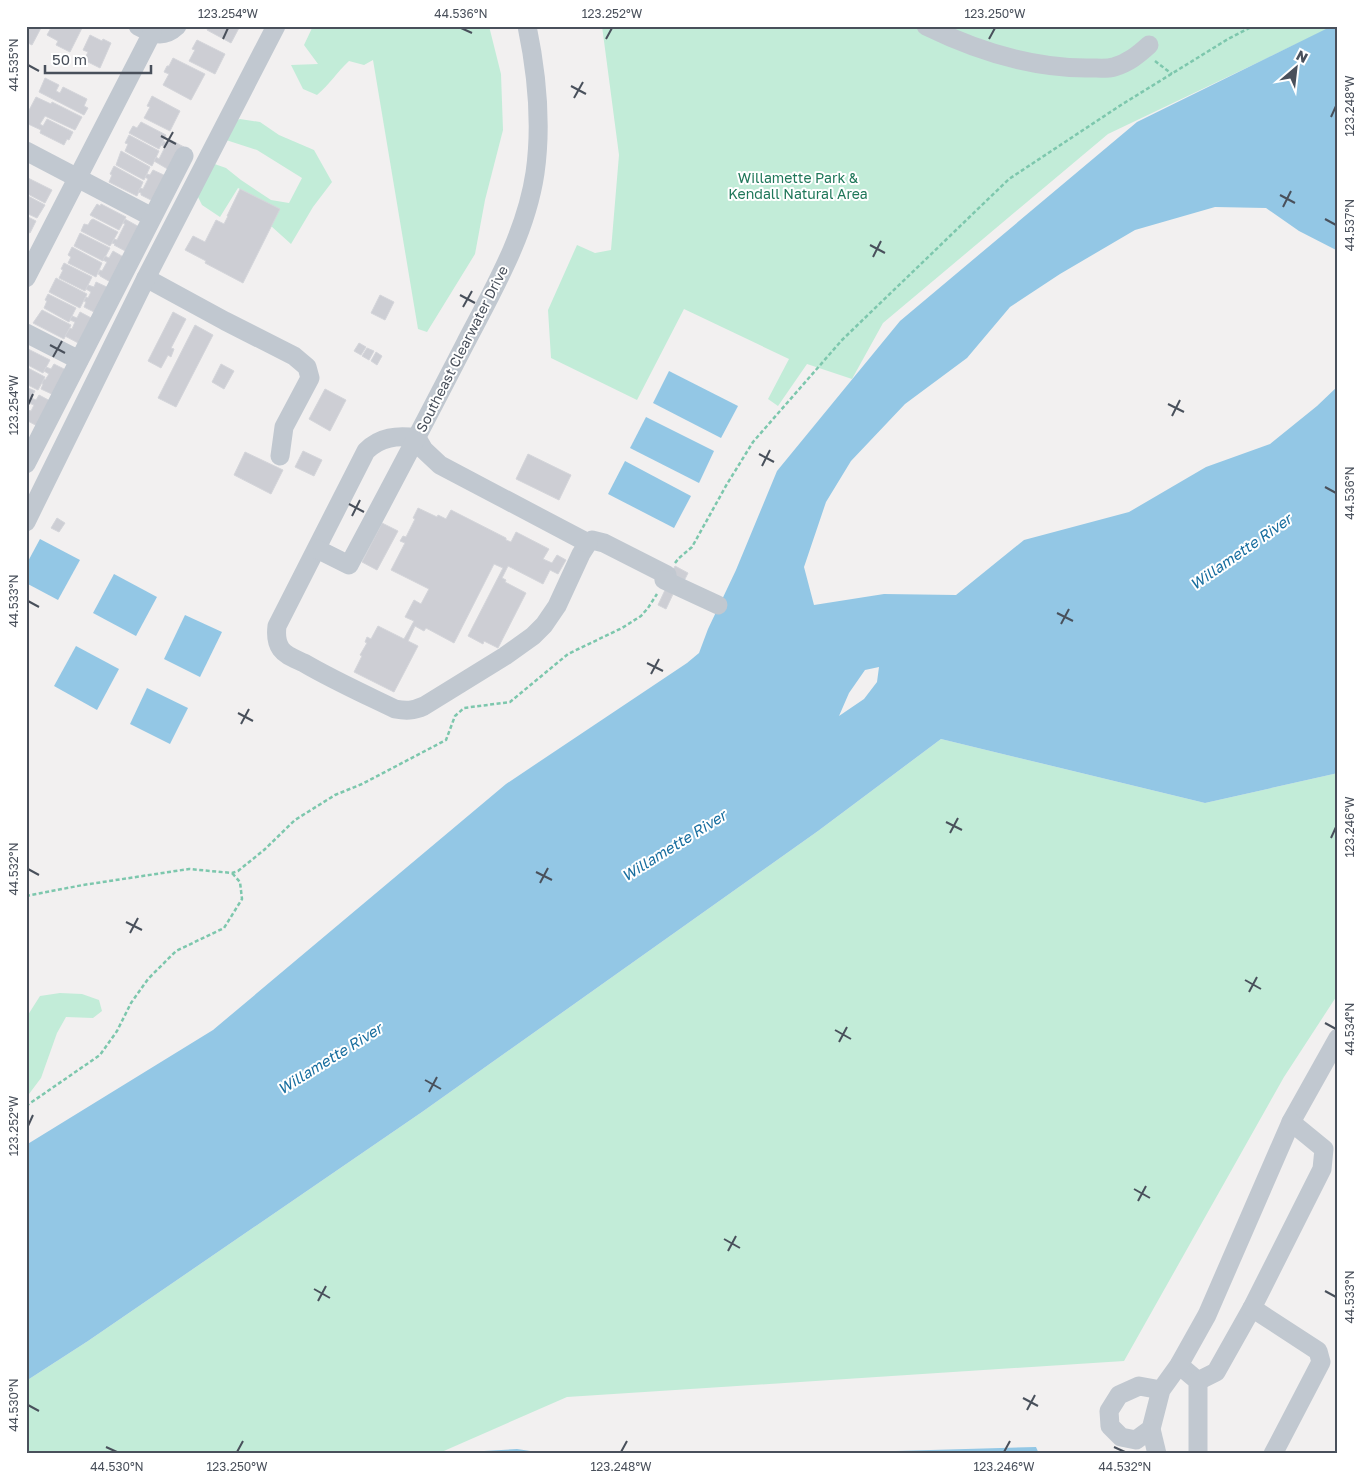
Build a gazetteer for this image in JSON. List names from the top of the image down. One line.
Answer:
{"streets":{"street":["Southeast Clearwater Drive"]},"water":["Willamette River"],"parks":["Willamette Park & Kendall Natural Area"],"scale_bar":"50 m","north":"top right","coordinates":["123.254°W","44.536°N","123.252°W","123.250°W","44.535°N","123.248°W","44.537°N","44.533°N","123.246°W","44.532°N","44.534°N","44.530°N"]}
